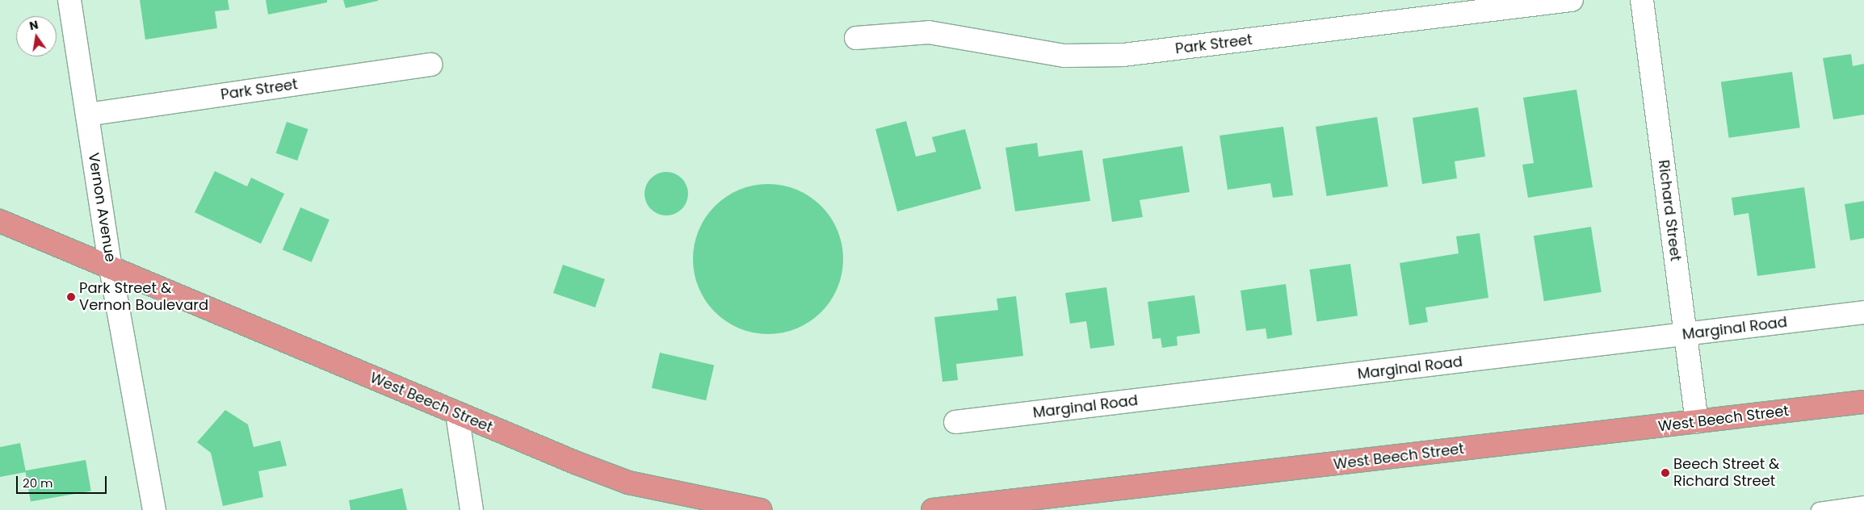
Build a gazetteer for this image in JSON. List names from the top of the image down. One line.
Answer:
{"streets":{"highway":["West Beech Street"],"street":["Park Street","Vernon Avenue","Richard Street","Marginal Road"]},"crossings":[["Park Street","Vernon Avenue"],["Vernon Avenue","West Beech Street"],["Richard Street","Marginal Road"],["Richard Street","West Beech Street"]],"places":["Park Street & Vernon Boulevard","Beech Street & Richard Street"],"scale_bar":"20 m","north":"top"}
